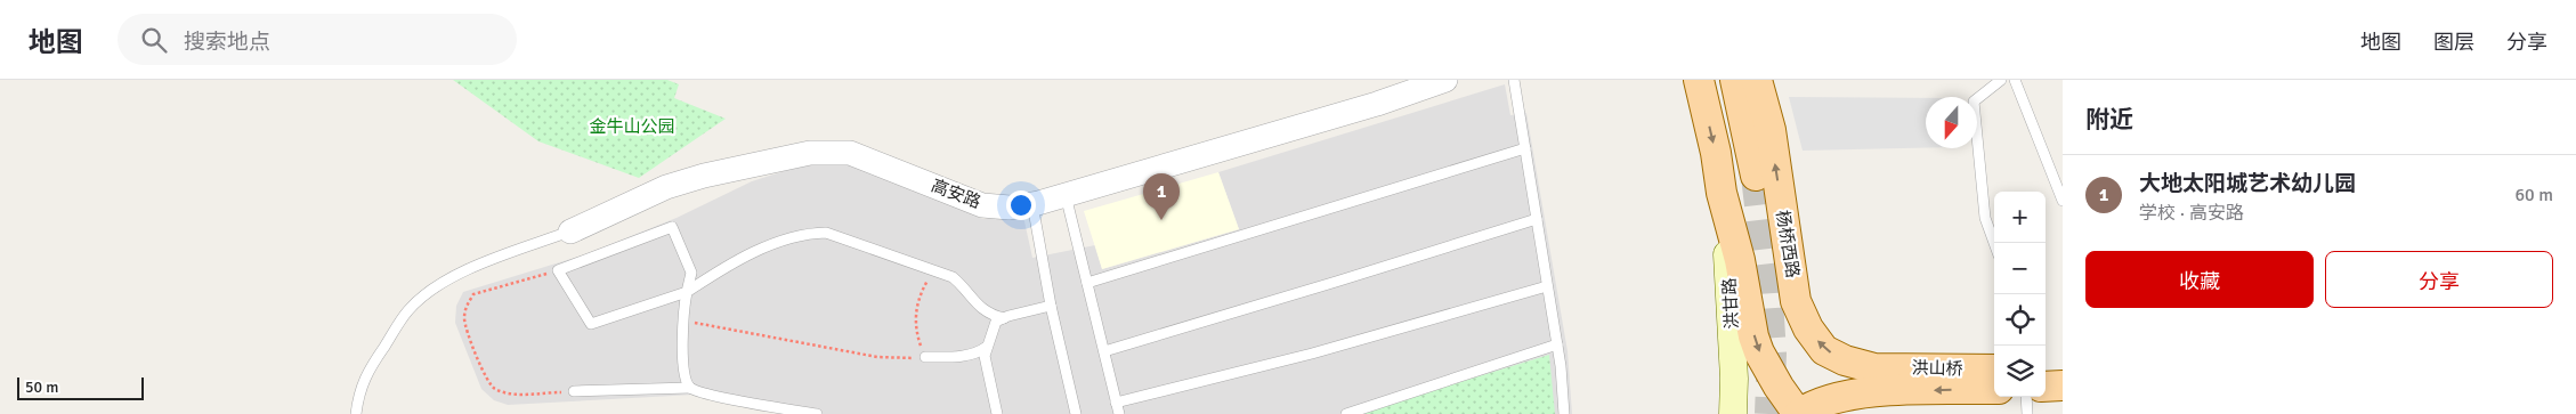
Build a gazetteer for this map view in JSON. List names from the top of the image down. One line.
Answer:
{"streets":{"main road":["杨桥西路","洪甘路","洪山桥"],"street":["高安路"]},"crossings":[["杨桥西路","洪山桥"]],"parks":["金牛山公园"],"scale_bar":"50 m","north":"bottom","page":{"header":"地图","search":"搜索地点","nav":["地图","图层","分享"],"heading":"附近","list":[{"mark":"1","name":"大地太阳城艺术幼儿园","note":"学校 · 高安路","value":"60 m"}],"pins":"1","map_buttons":["+","−"],"buttons":["收藏","分享"],"scale":"50 m"}}
